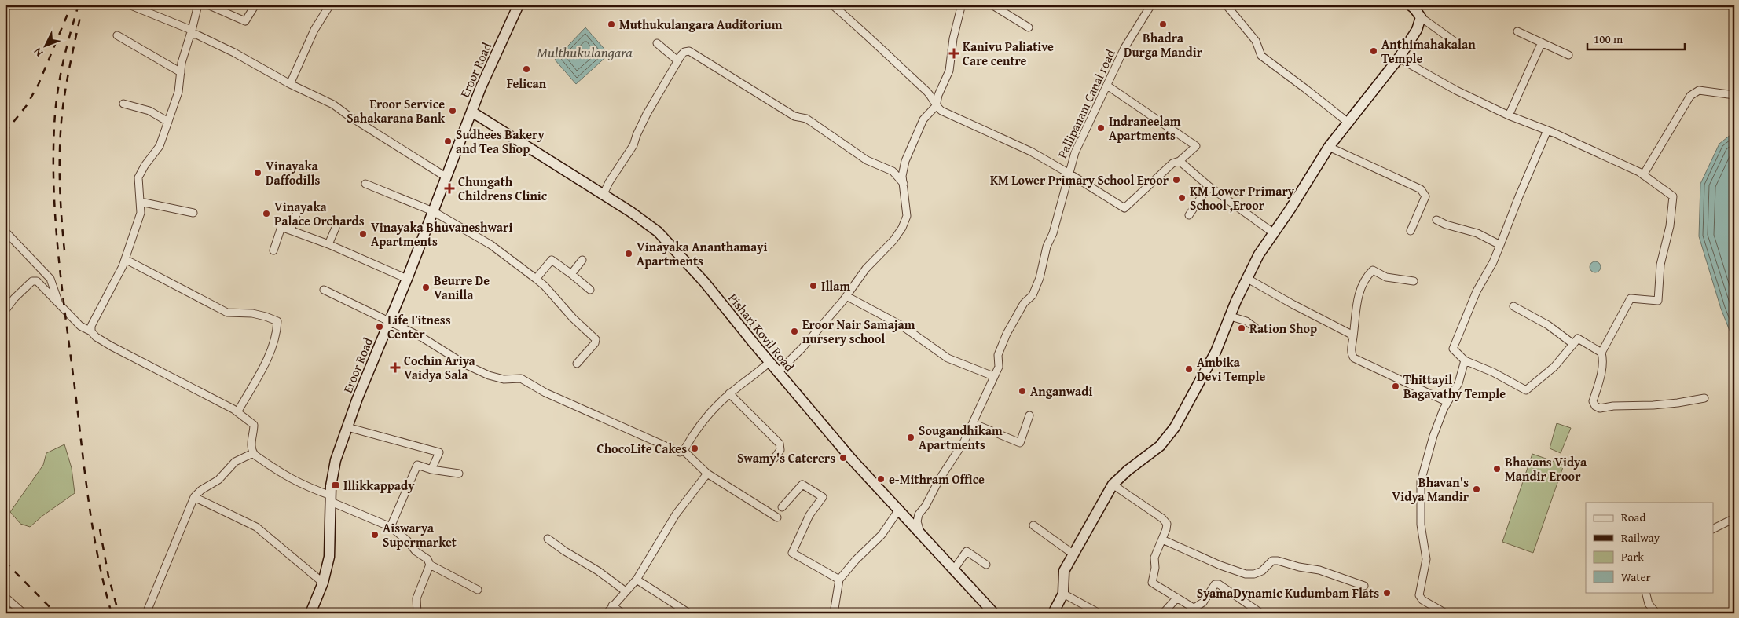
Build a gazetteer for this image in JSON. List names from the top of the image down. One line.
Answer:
{"streets":{"street":["Eroor Road","Pallipanam Canal road","Pishari Kovil Road"]},"crossings":[["Eroor Road","Pishari Kovil Road"],["Pallipanam Canal road","Pishari Kovil Road"]],"water":["Multhukulangara"],"places":{"other":["Muthukulangara Auditorium","Bhadra Durga Mandir","Anthimahakalan Temple","Felican","Eroor Service Sahakarana Bank","Indraneelam Apartments","Sudhees Bakery and Tea Shop","Vinayaka Daffodills","KM Lower Primary School Eroor","KM Lower Primary School ,Eroor","Vinayaka Palace Orchards","Vinayaka Bhuvaneshwari Apartments","Vinayaka Ananthamayi Apartments","Illam","Beurre De Vanilla","Life Fitness Center","Ration Shop","Eroor Nair Samajam nursery school","Ambika Devi Temple","Thittayil Bagavathy Temple","Anganwadi","Sougandhikam Apartments","ChocoLite Cakes","Swamy's Caterers","Bhavans Vidya Mandir Eroor","e-Mithram Office","Bhavan's Vidya Mandir","Aiswarya Supermarket","SyamaDynamic Kudumbam Flats"],"health":["Kanivu Paliative Care centre","Chungath Childrens Clinic","Cochin Ariya Vaidya Sala"],"transit":["Illikkappady"]},"legend":["Road","Railway","Park","Water"],"scale_bar":"100 m","north":"bottom left"}
